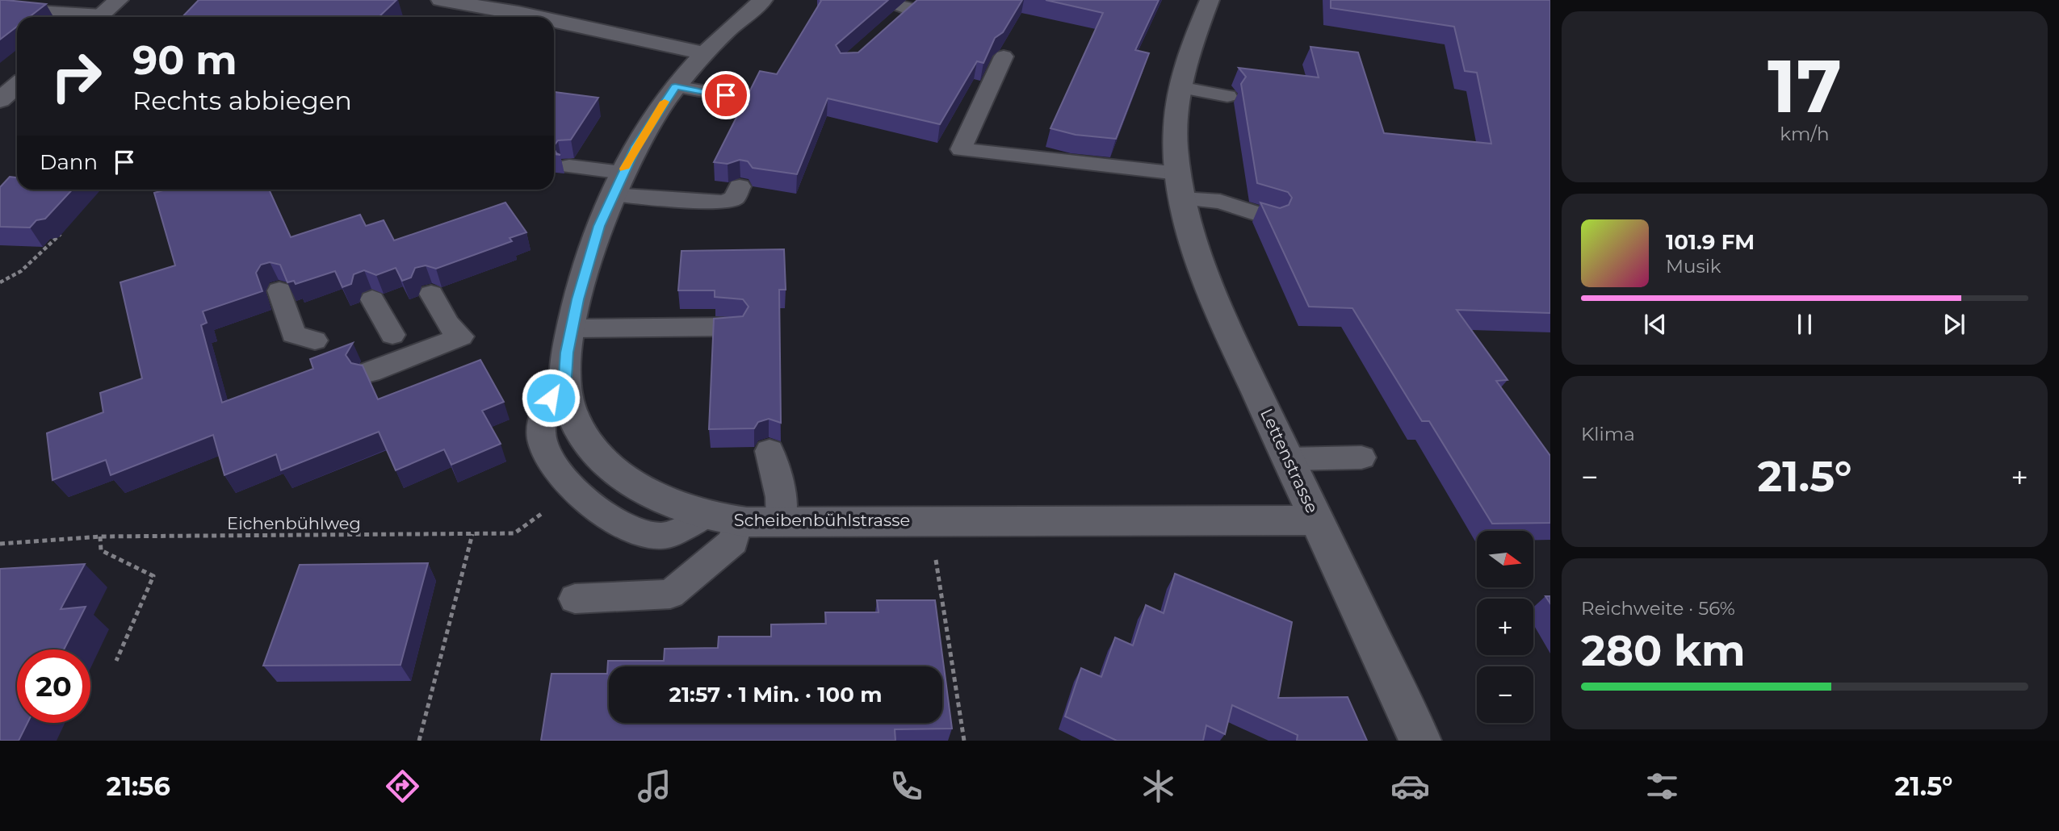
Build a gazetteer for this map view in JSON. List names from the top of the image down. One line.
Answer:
{"streets":{"street":["Lettenstrasse","Scheibenbühlstrasse"],"path":["Eichenbühlweg"]},"crossings":[["Lettenstrasse","Scheibenbühlstrasse"]],"north":"right","page":{"tile":[["17","km/h"],"Klima",["Reichweite · 56%","280 km"]],"turn":["90 m","Rechts abbiegen"],"then":"Dann","song":["101.9 FM","Musik"],"heat":["−","21.5°","+"],"map_buttons":["+","−"],"limit":"20","trip":"21:57 · 1 Min. · 100 m","tabs":["21:56","21.5°"]}}
